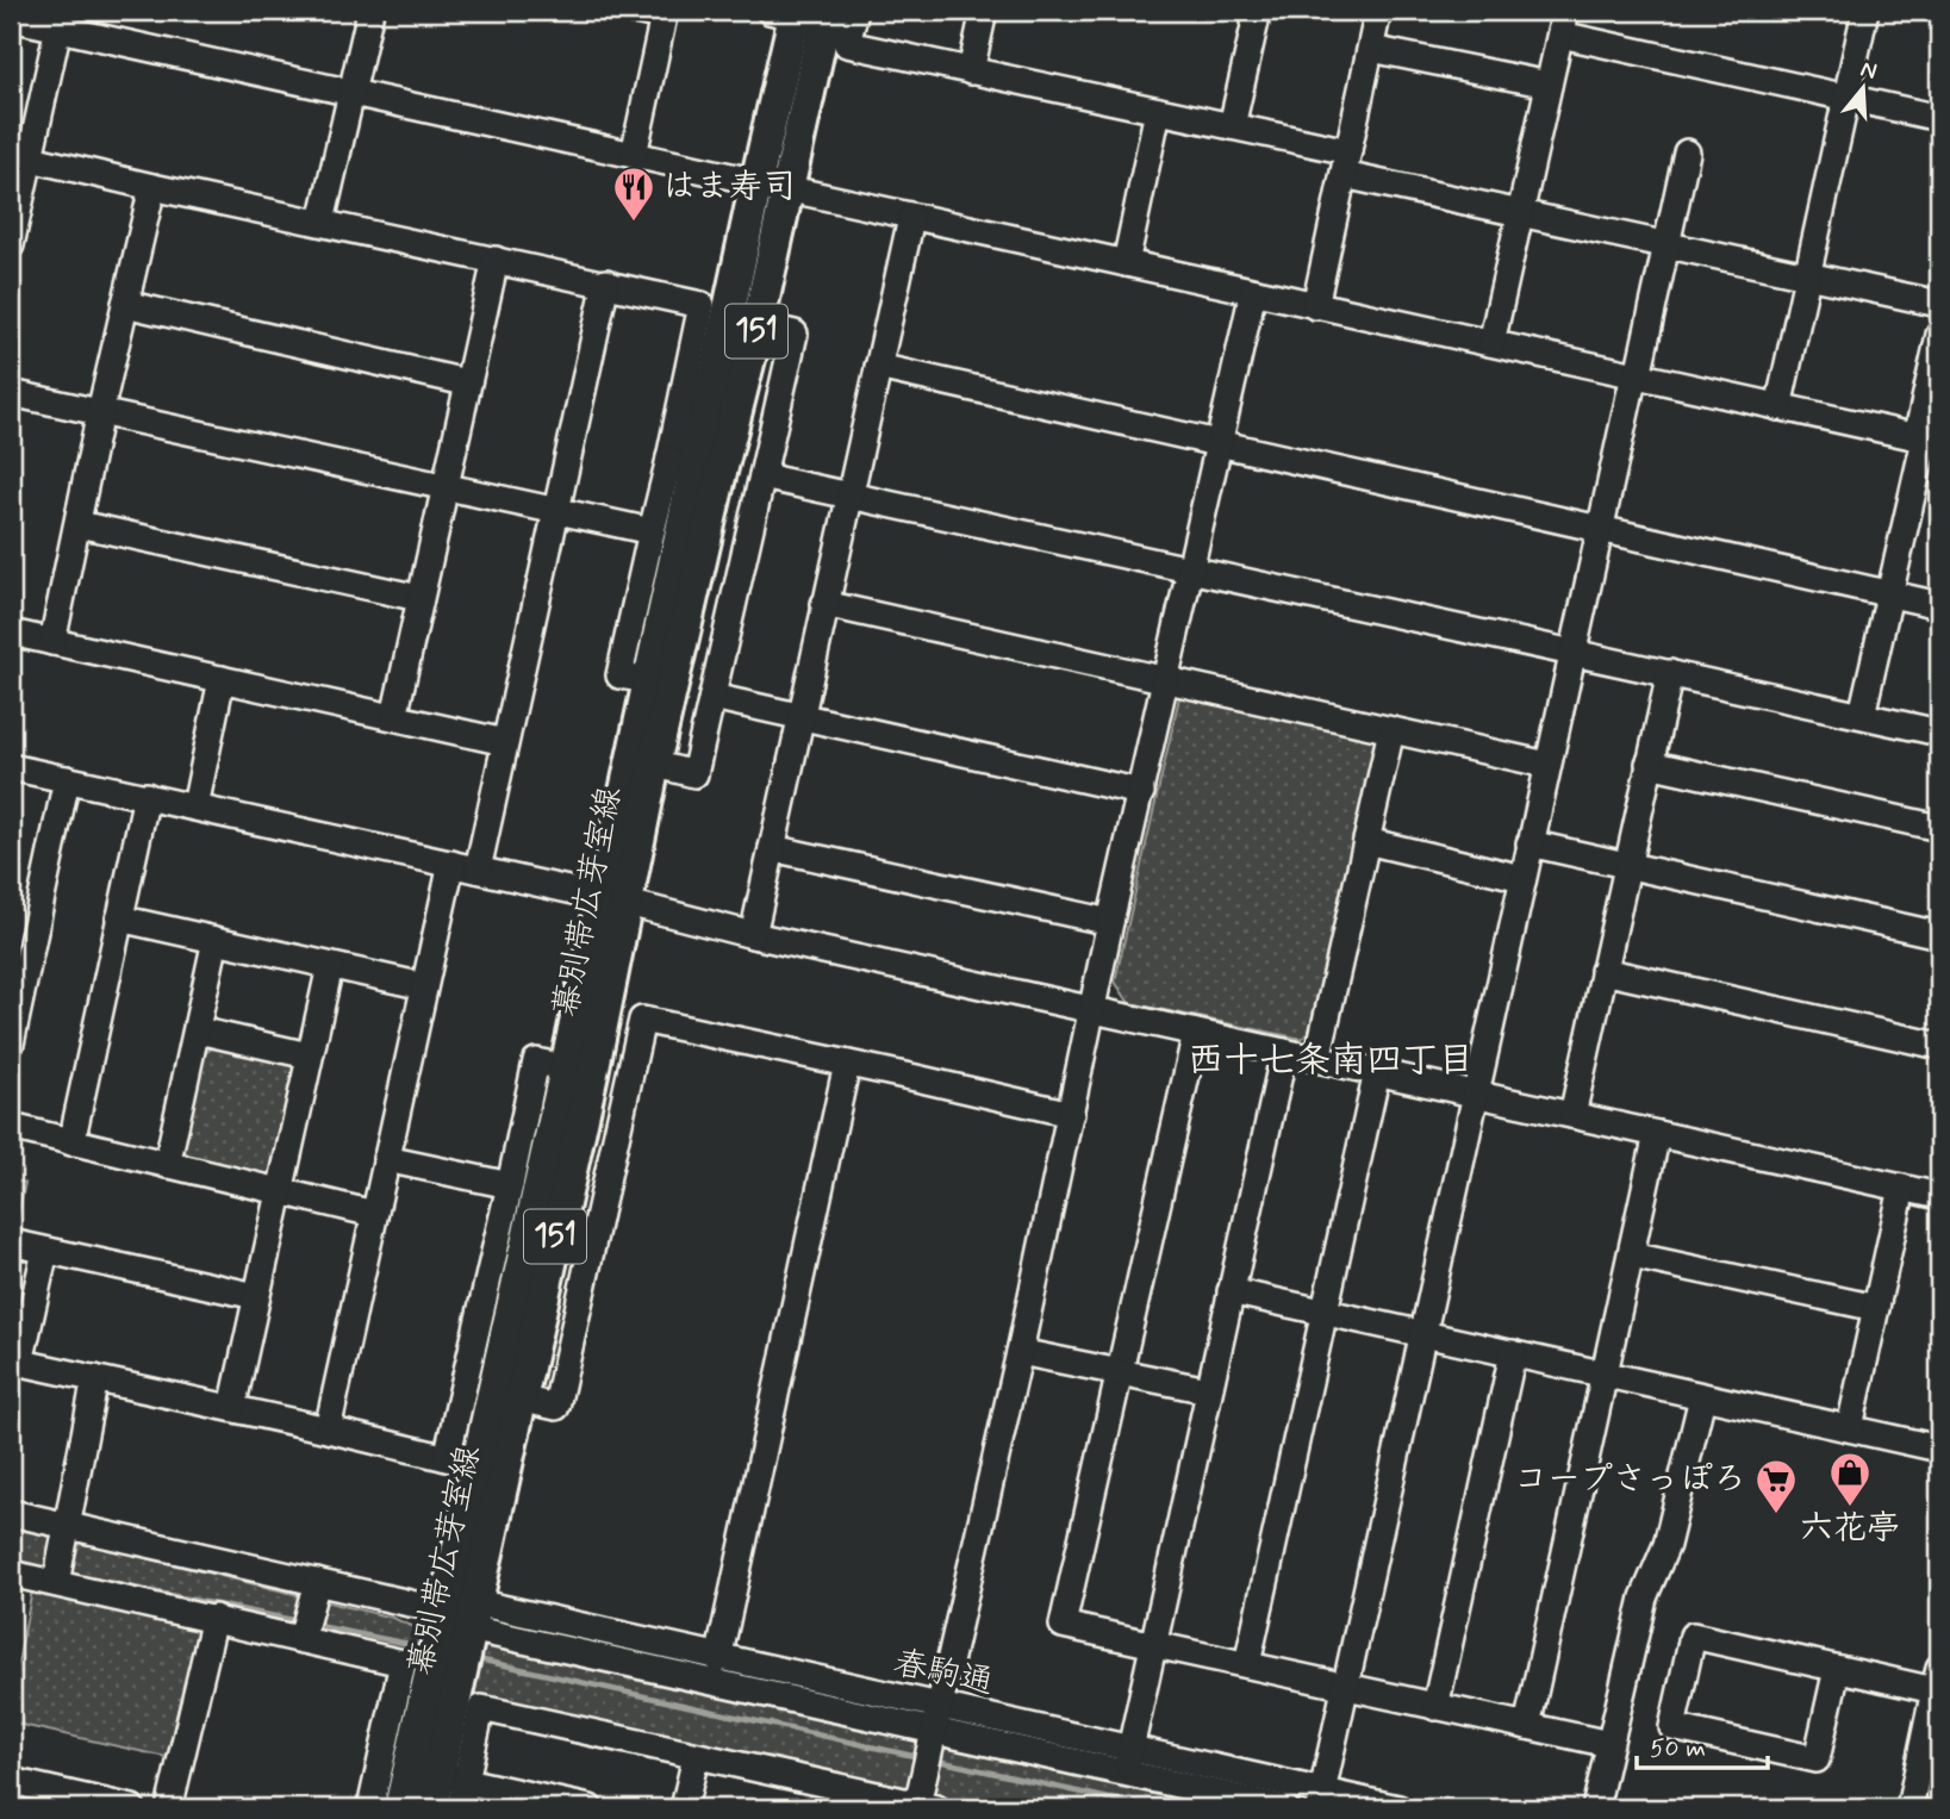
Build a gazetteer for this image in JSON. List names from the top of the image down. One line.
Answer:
{"streets":{"main road":["151","幕別帯広芽室線"],"street":["春駒通"]},"crossings":[["幕別帯広芽室線","春駒通"]],"districts":["西十七条南四丁目"],"places":{"restaurant":["はま寿司"],"shop":["六花亭"],"supermarket":["コープさっぽろ"]},"scale_bar":"50 m","north":"top"}
